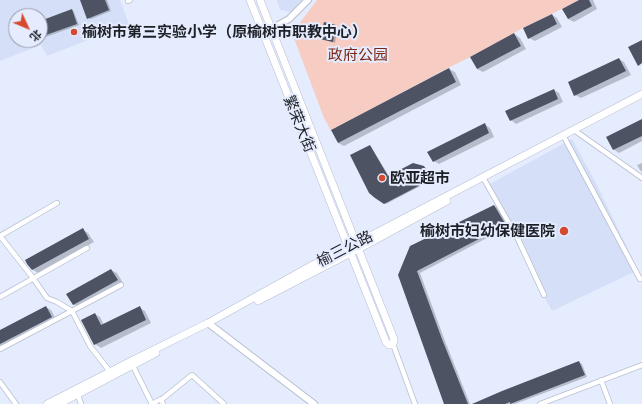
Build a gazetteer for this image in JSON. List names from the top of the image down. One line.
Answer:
{"streets":{"main road":["繁荣大街","榆三公路"]},"crossings":[["繁荣大街","榆三公路"]],"parks":["政府公园"],"places":["榆树市第三实验小学（原榆树市职教中心）","欧亚超市","榆树市妇幼保健医院"],"north":"bottom right"}
